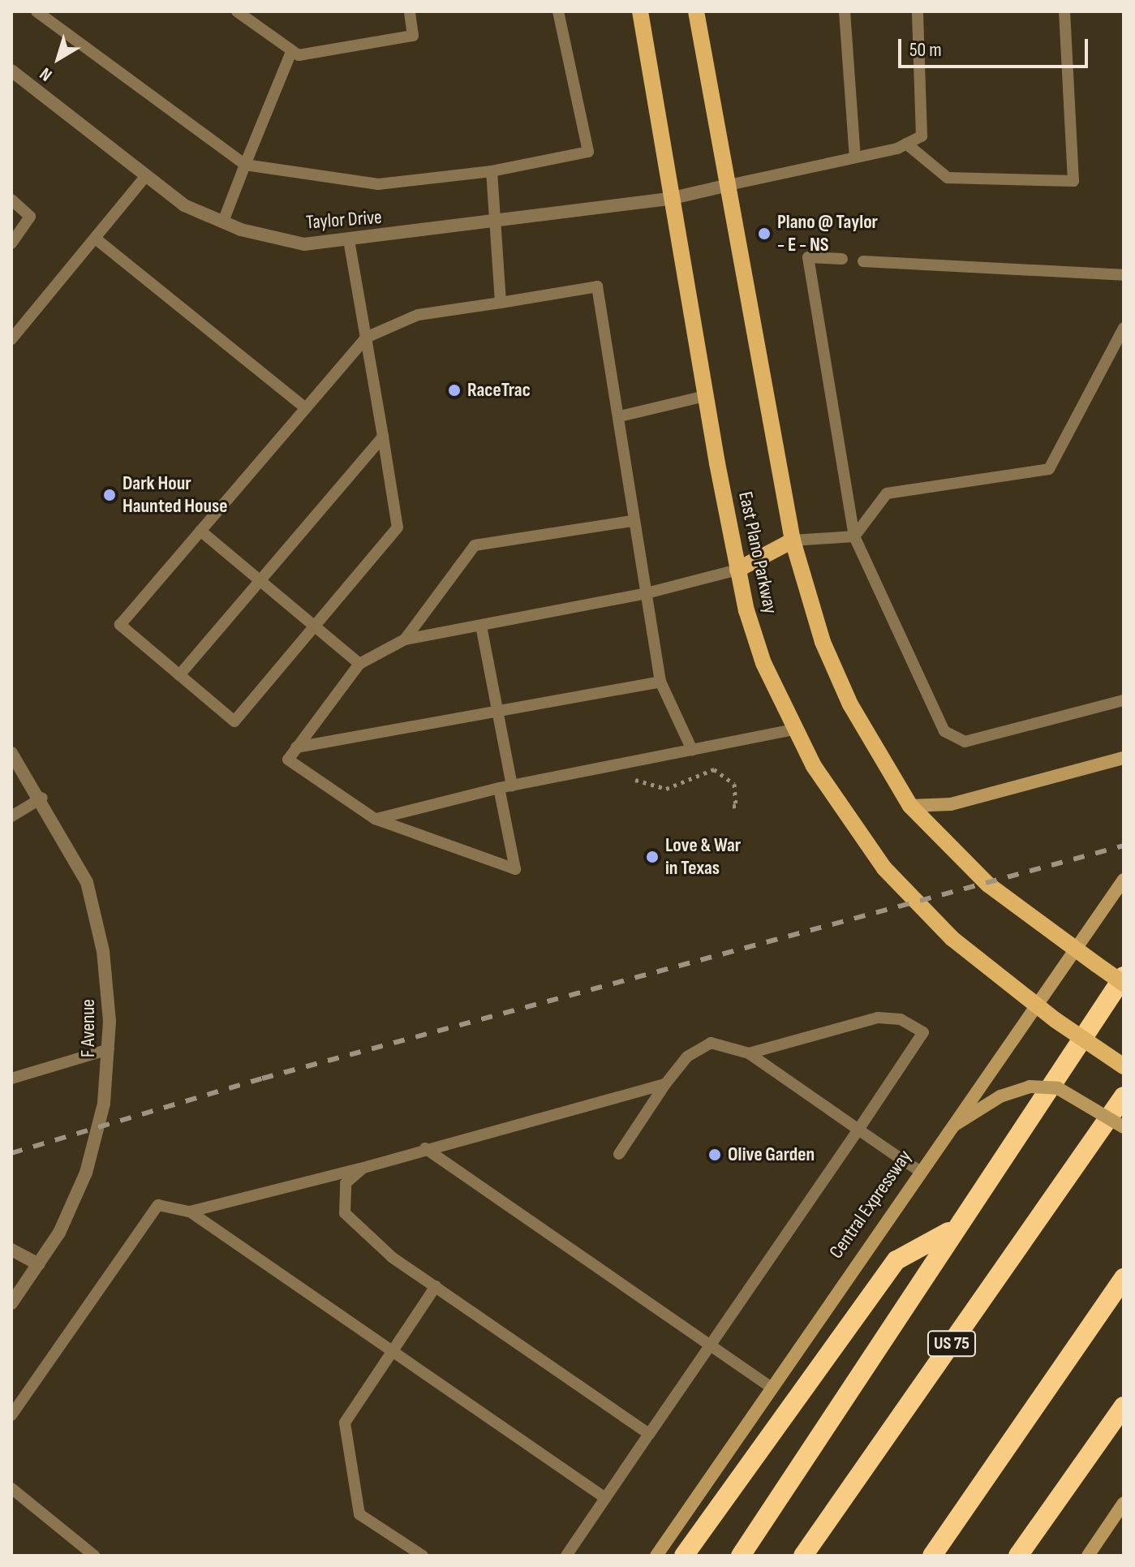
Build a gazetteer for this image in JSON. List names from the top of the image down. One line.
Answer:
{"streets":{"highway":["US 75"],"main road":["East Plano Parkway","Central Expressway"],"street":["Taylor Drive","F Avenue"]},"crossings":[["Taylor Drive","East Plano Parkway"],["East Plano Parkway","Central Expressway"]],"places":["Plano @ Taylor - E - NS","RaceTrac","Dark Hour Haunted House","Love & War in Texas","Olive Garden"],"scale_bar":"50 m","north":"bottom left"}
